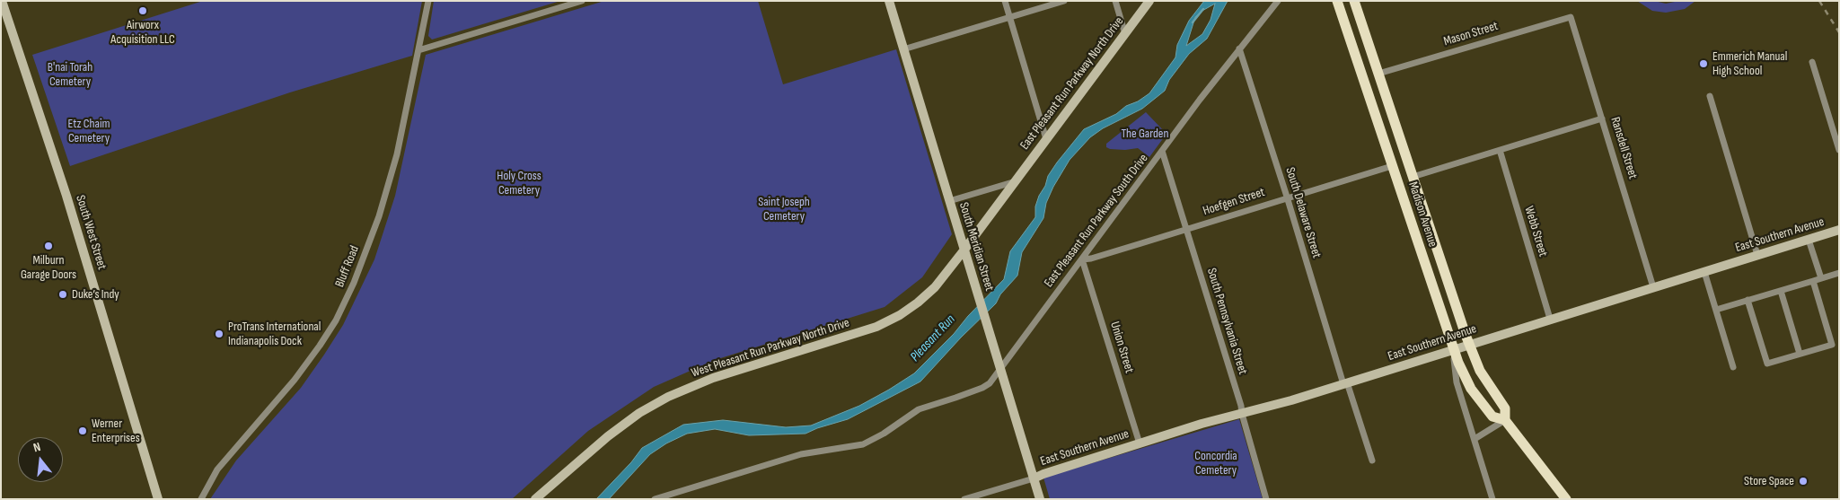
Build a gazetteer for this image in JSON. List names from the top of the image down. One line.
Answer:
{"streets":{"main road":["Madison Avenue"],"street":["Mason Street","East Pleasant Run Parkway North Drive","Ransdell Street","Hoefgen Street","South Delaware Street","East Pleasant Run Parkway South Drive","Webb Street","South West Street","East Southern Avenue","South Meridian Street","Bluff Road","South Pennsylvania Street","Union Street","West Pleasant Run Parkway North Drive"]},"crossings":[["Mason Street","Ransdell Street"],["Mason Street","Madison Avenue"],["East Pleasant Run Parkway North Drive","South Meridian Street"],["East Pleasant Run Parkway North Drive","West Pleasant Run Parkway North Drive"],["Ransdell Street","East Southern Avenue"],["Hoefgen Street","South Delaware Street"],["Hoefgen Street","Madison Avenue"],["Hoefgen Street","East Pleasant Run Parkway South Drive"],["Hoefgen Street","South Pennsylvania Street"],["Hoefgen Street","Union Street"],["South Delaware Street","East Pleasant Run Parkway South Drive"],["South Delaware Street","East Southern Avenue"],["Madison Avenue","East Southern Avenue"],["East Pleasant Run Parkway South Drive","South Meridian Street"],["East Pleasant Run Parkway South Drive","South Pennsylvania Street"],["East Pleasant Run Parkway South Drive","Union Street"],["Webb Street","East Southern Avenue"],["East Southern Avenue","South Meridian Street"],["East Southern Avenue","South Pennsylvania Street"],["East Southern Avenue","Union Street"],["South Meridian Street","West Pleasant Run Parkway North Drive"]],"water":["Pleasant Run"],"parks":["B'nai Torah Cemetery","Etz Chaim Cemetery","The Garden","Holy Cross Cemetery","Saint Joseph Cemetery","Concordia Cemetery"],"places":["Airworx Acquisition LLC","Emmerich Manual High School","Milburn Garage Doors","Duke’s Indy","ProTrans International Indianapolis Dock","Werner Enterprises","Store Space"],"north":"top"}
